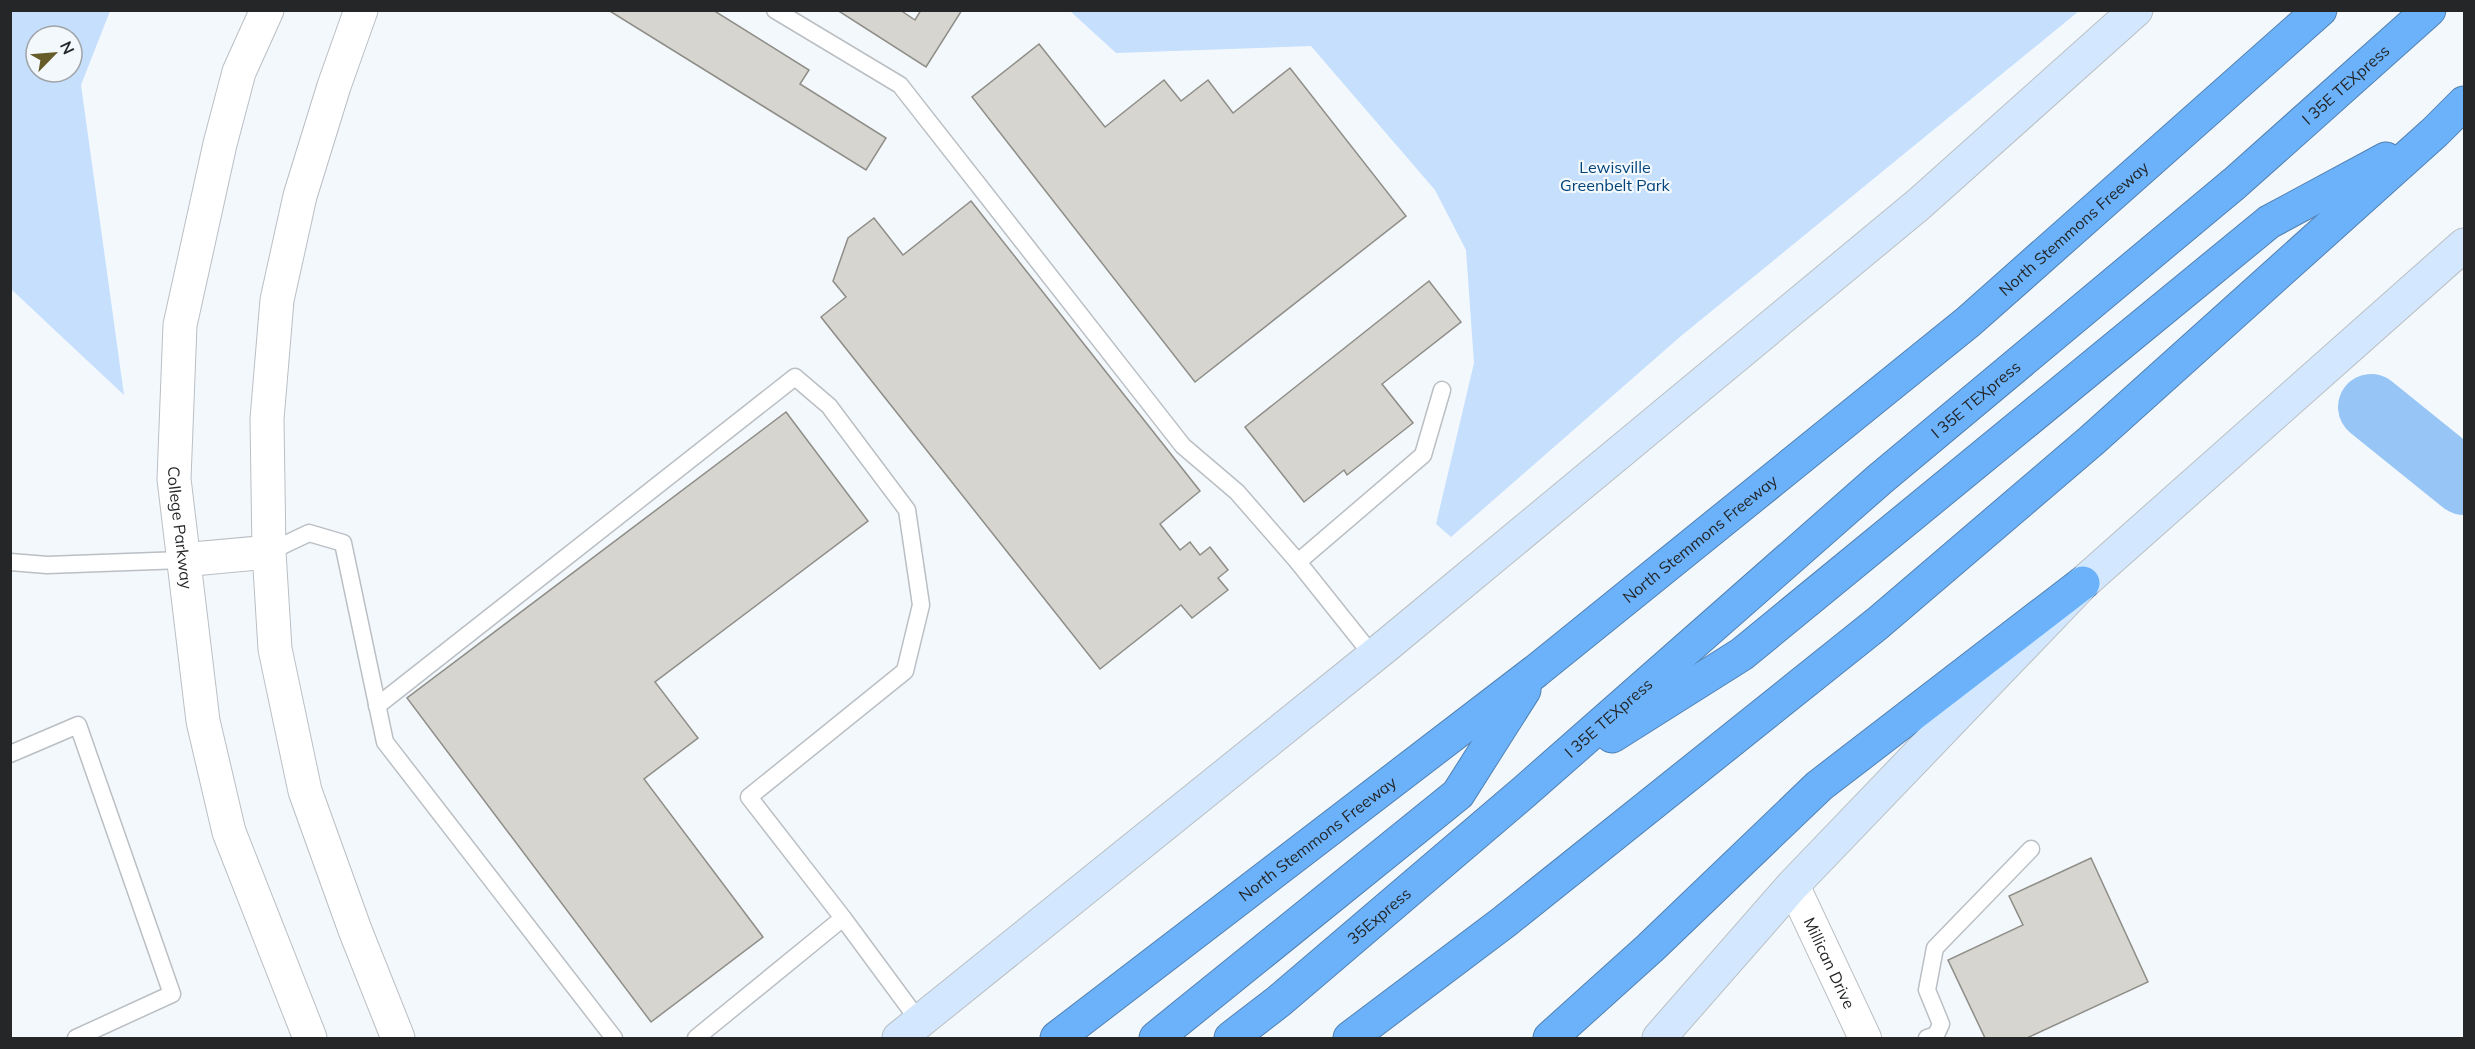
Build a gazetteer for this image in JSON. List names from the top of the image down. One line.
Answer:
{"streets":{"highway":["I 35E TEXpress","North Stemmons Freeway","35Express"],"street":["College Parkway","Millican Drive"]},"crossings":[["I 35E TEXpress","35Express"]],"parks":["Lewisville Greenbelt Park"],"north":"top right"}
